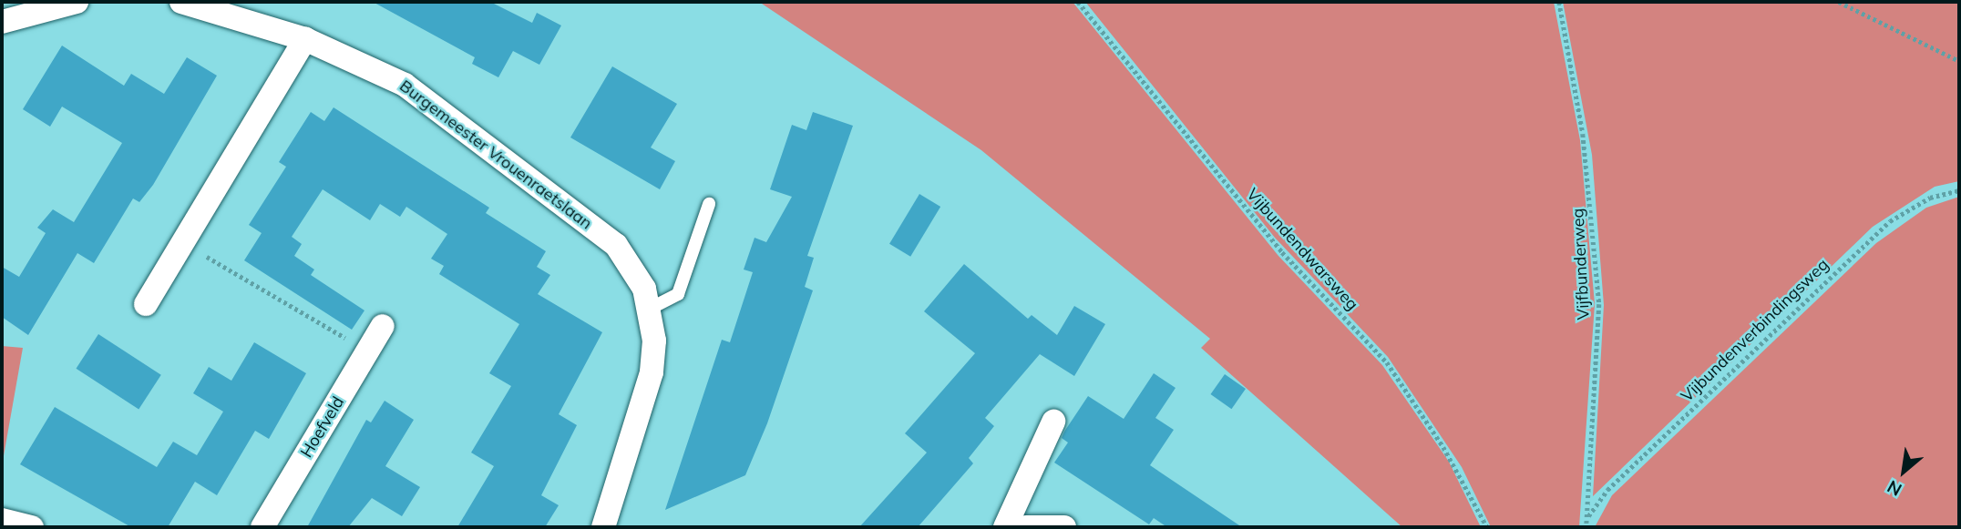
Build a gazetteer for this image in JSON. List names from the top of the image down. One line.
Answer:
{"streets":{"street":["Burgemeester Vrouenraetslaan","Hoefveld"],"path":["Vijbundendwarsweg","Vijfbunderweg","Vijbundenverbindingsweg"]},"crossings":[["Vijfbunderweg","Vijbundenverbindingsweg"]],"north":"bottom left"}
